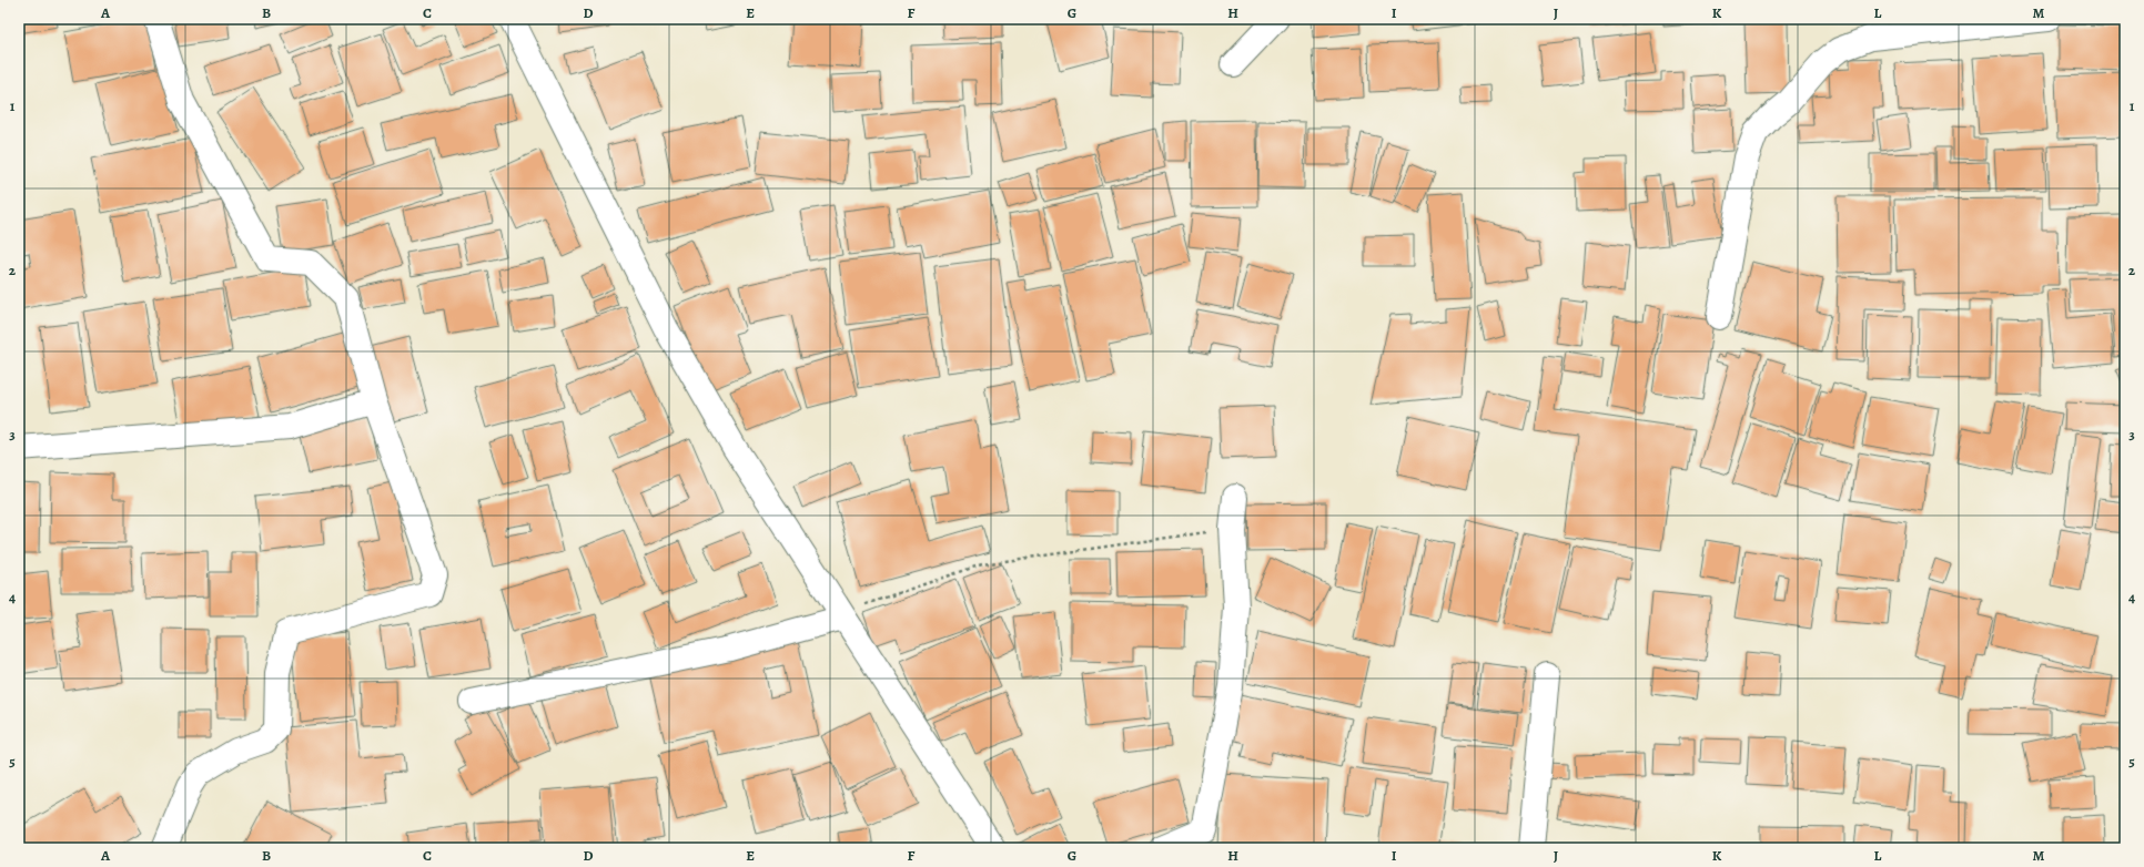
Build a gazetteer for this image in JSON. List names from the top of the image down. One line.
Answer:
{"grid":{"columns":["A","B","C","D","E","F","G","H","I","J","K","L","M"],"rows":["1","2","3","4","5"]}}
